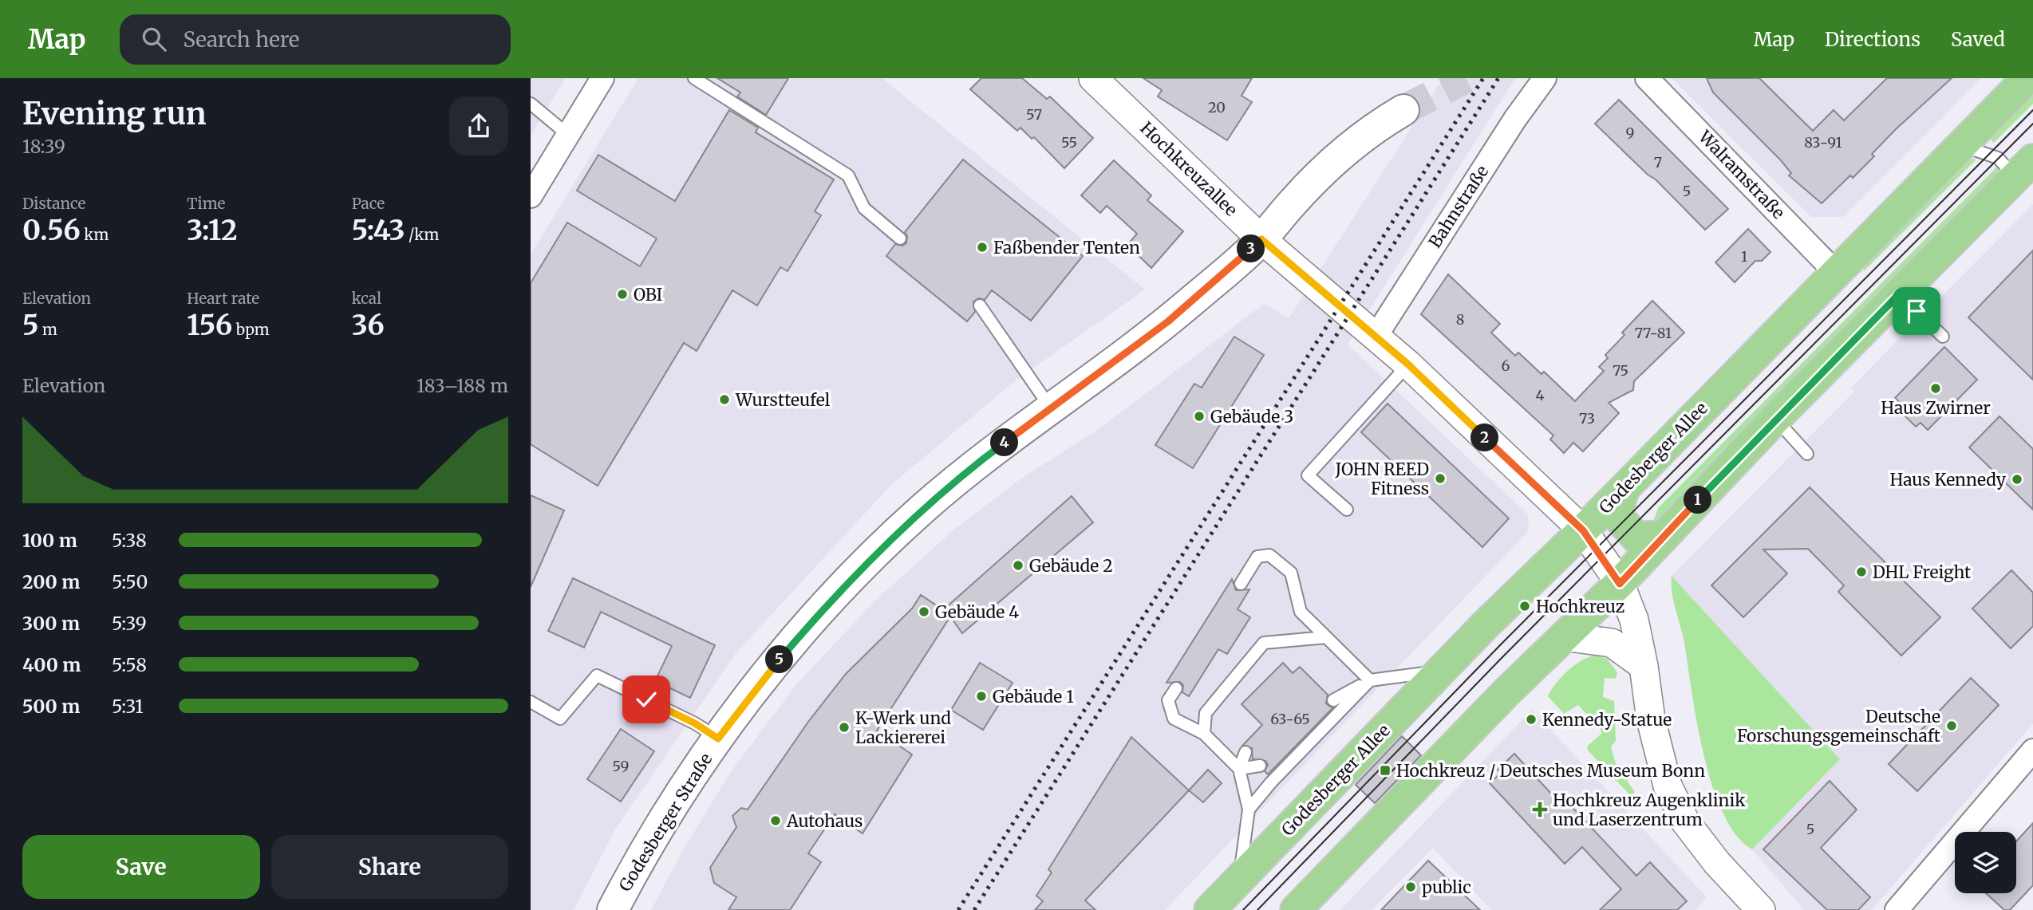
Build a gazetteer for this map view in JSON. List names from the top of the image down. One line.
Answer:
{"streets":{"main road":["Godesberger Allee","Godesberger Straße"],"street":["Hochkreuzallee","Walramstraße","Bahnstraße"]},"crossings":[["Hochkreuzallee","Bahnstraße"],["Hochkreuzallee","Godesberger Allee"],["Hochkreuzallee","Godesberger Straße"],["Walramstraße","Godesberger Allee"]],"places":{"other":["Faßbender Tenten","OBI","Haus Zwirner","Wurstteufel","Gebäude 3","JOHN REED Fitness","Haus Kennedy","Gebäude 2","DHL Freight","Hochkreuz","Gebäude 4","Gebäude 1","Kennedy-Statue","Deutsche Forschungsgemeinschaft","K-Werk und Lackiererei","Autohaus","public"],"transit":["Hochkreuz / Deutsches Museum Bonn"],"health":["Hochkreuz Augenklinik und Laserzentrum"]},"house_numbers":["20","57","9","55","83-91","7","5","1","8","77-81","6","75","4","73","63-65","59","5"],"page":{"header":"Map","search":"Search here","nav":["Map","Directions","Saved"],"heading":["Evening run","18:39"],"stats":[["Distance","0.56 km"],["Time","3:12"],["Pace","5:43 /km"],["Elevation","5 m"],["Heart rate","156 bpm"],["kcal","36"]],"pins":["3","2","4","1","5"],"chart":["Elevation","183–188 m"],"list":[{"name":"100 m","note":"5:38"},{"name":"200 m","note":"5:50"},{"name":"300 m","note":"5:39"},{"name":"400 m","note":"5:58"},{"name":"500 m","note":"5:31"}],"buttons":["Save","Share"]}}
